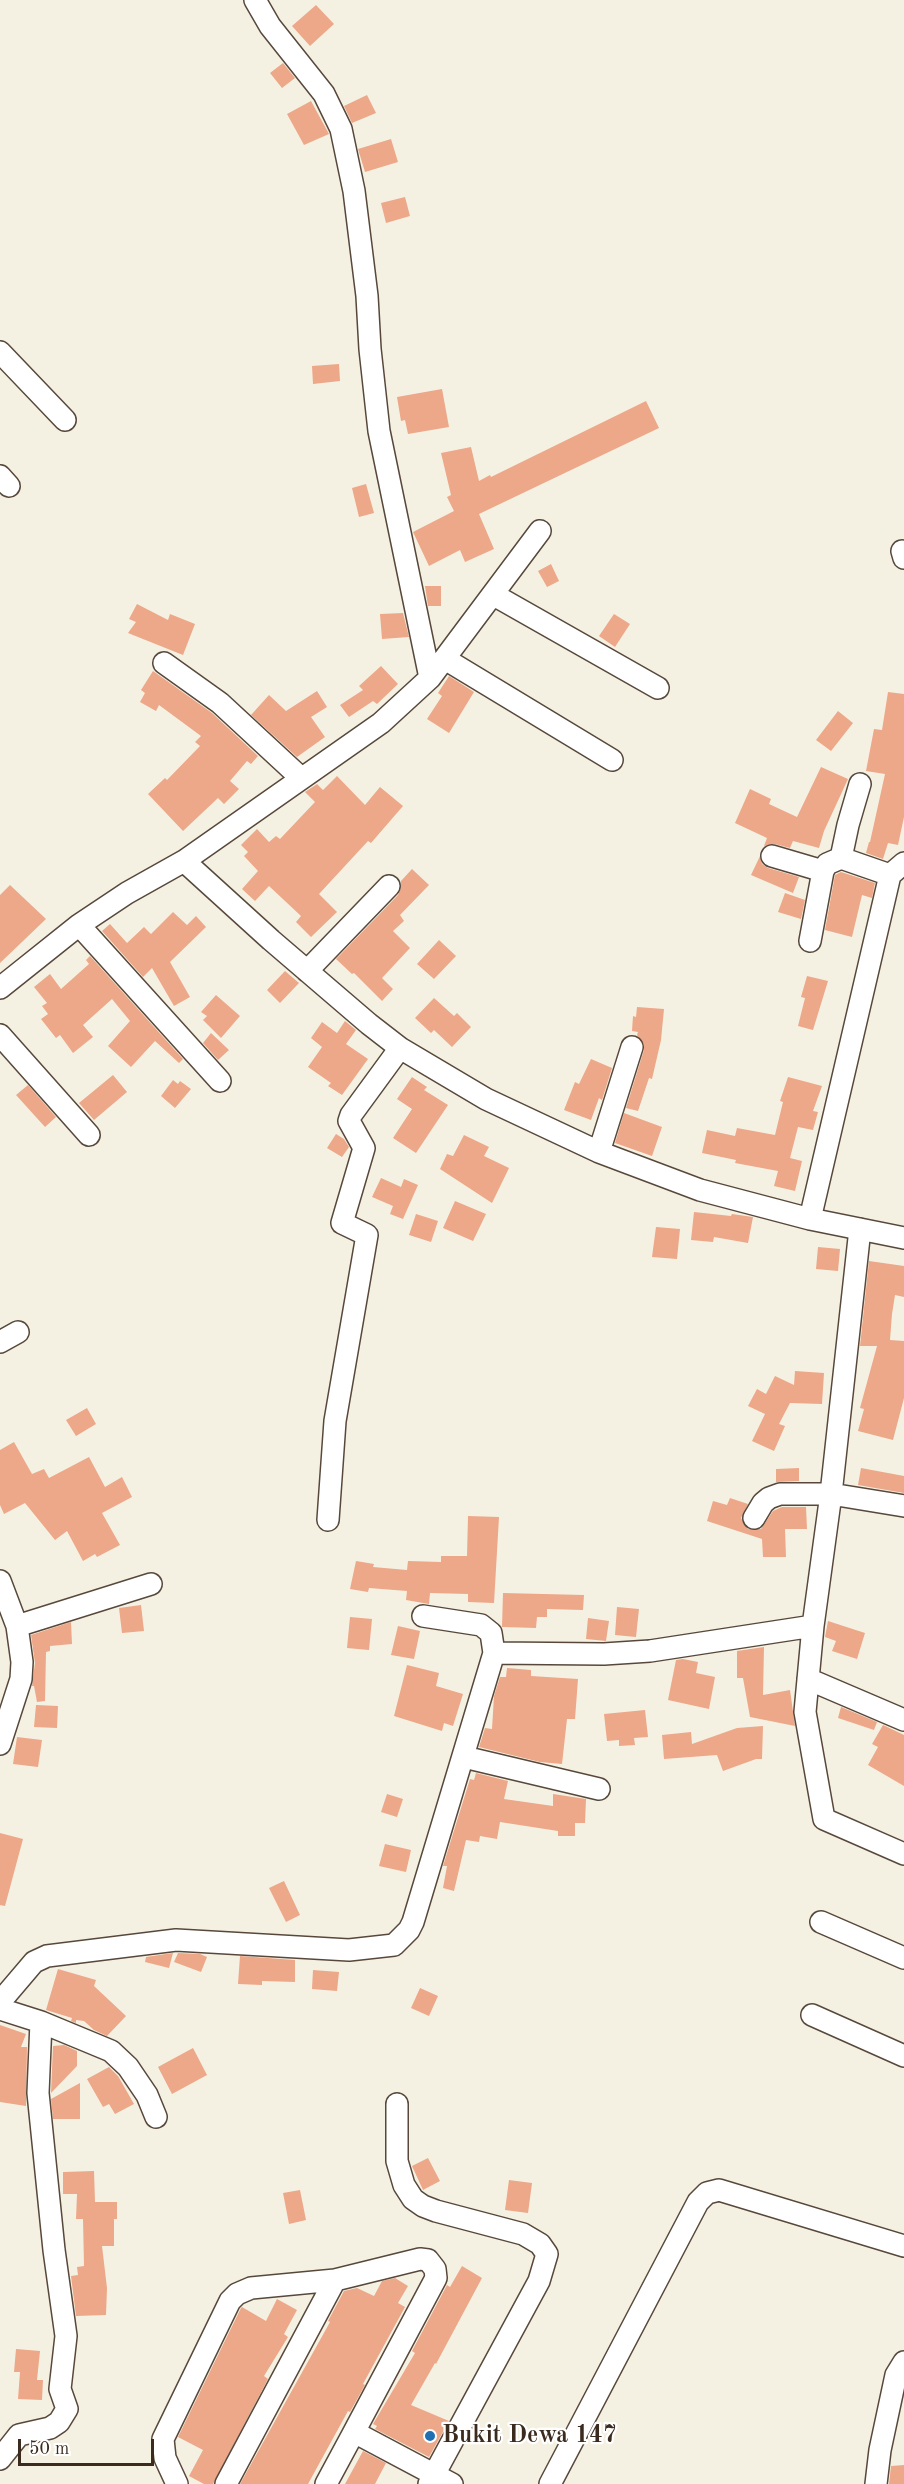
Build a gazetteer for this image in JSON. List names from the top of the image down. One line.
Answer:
{"places":["Bukit Dewa 147"],"scale_bar":"50 m"}
